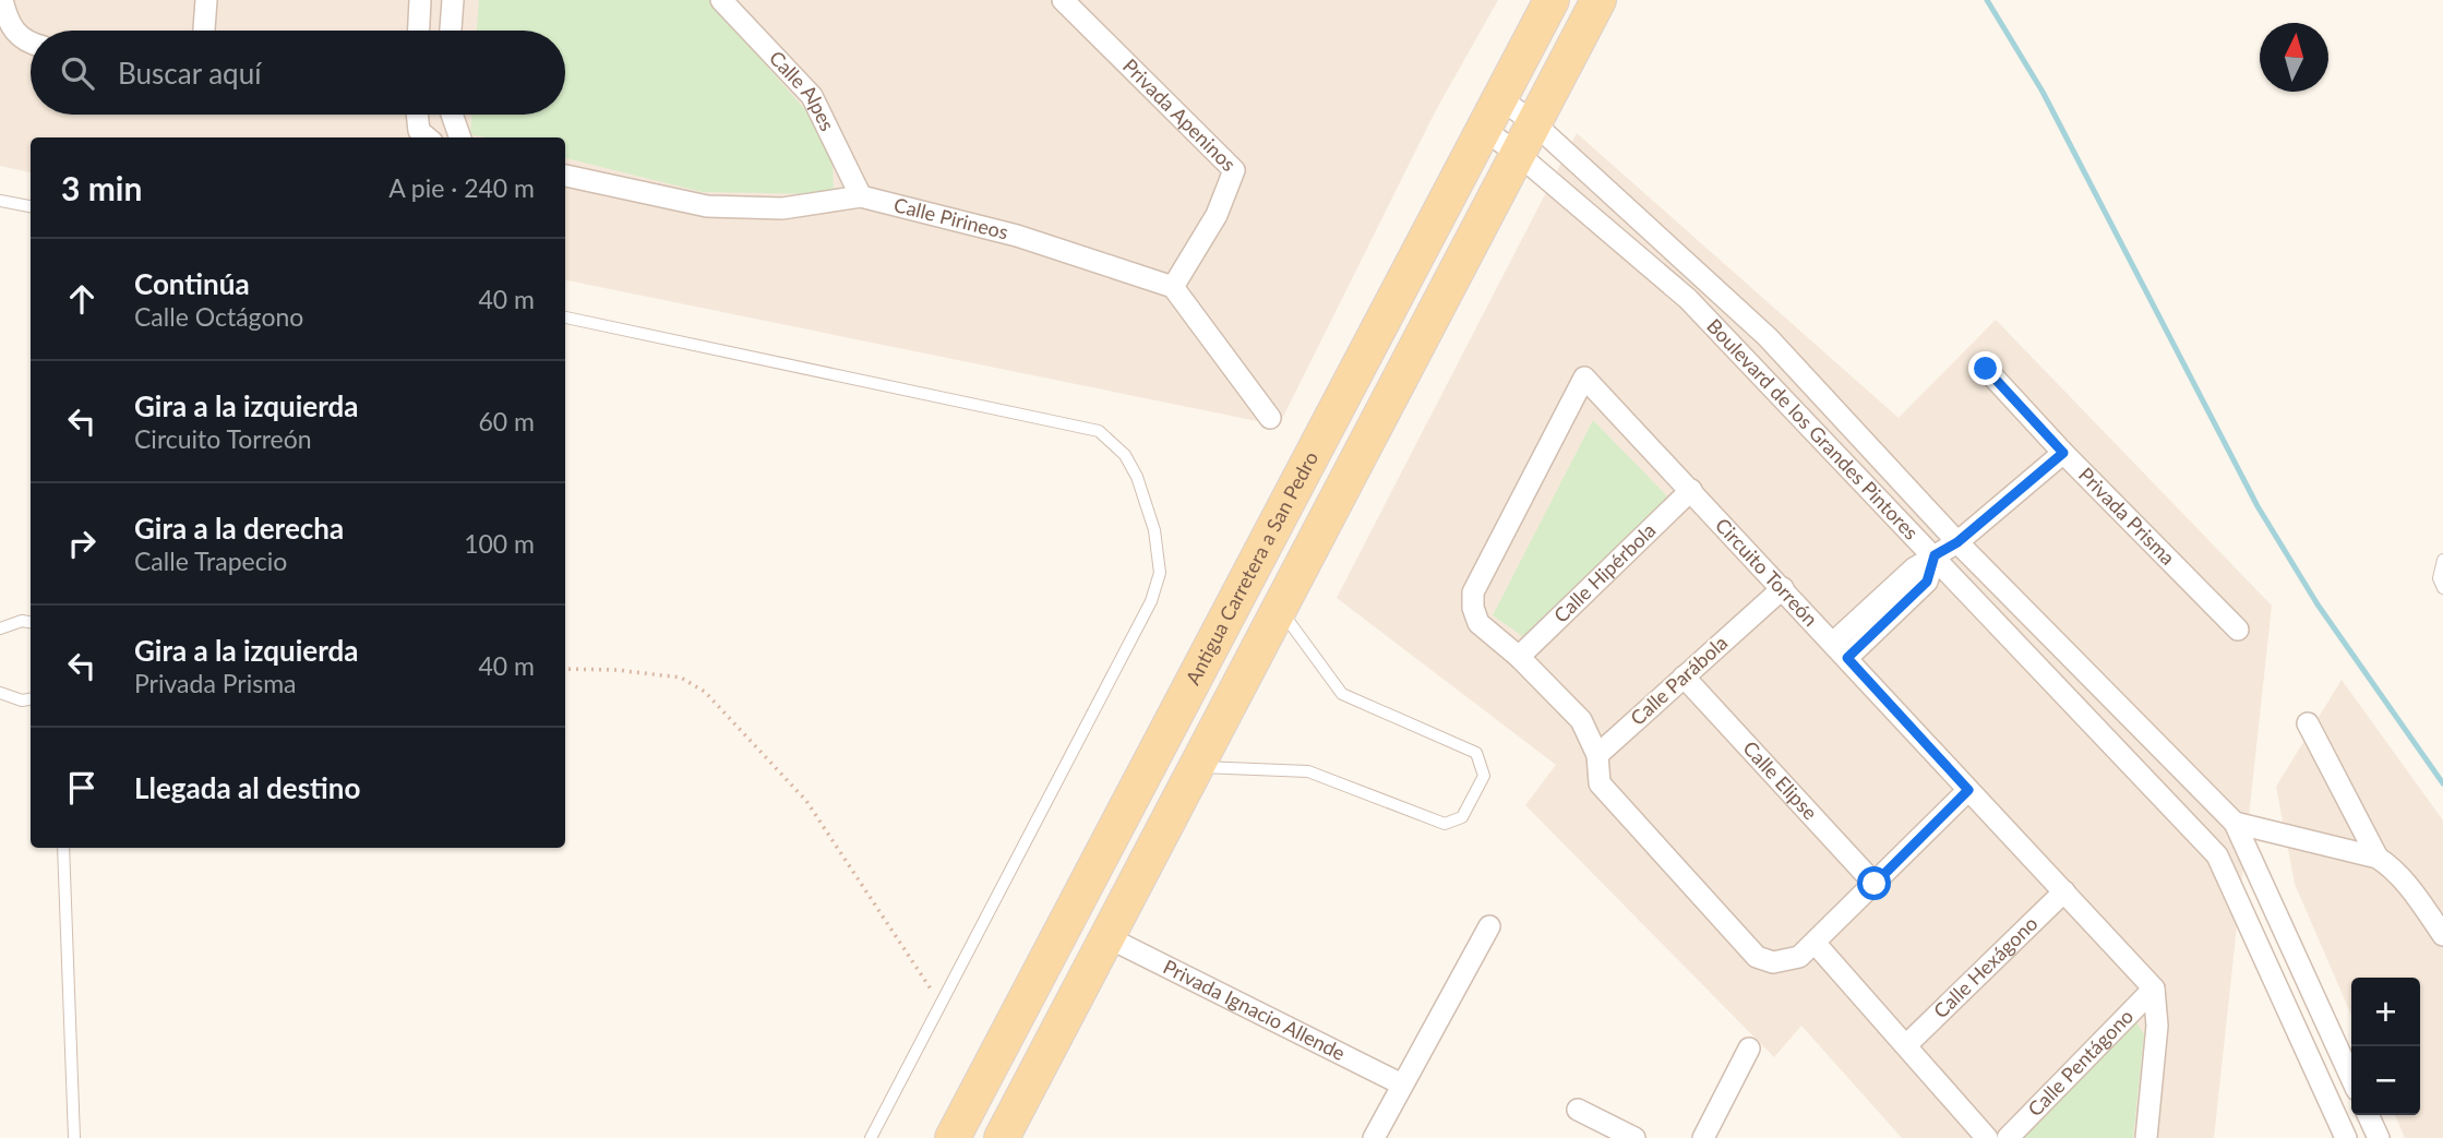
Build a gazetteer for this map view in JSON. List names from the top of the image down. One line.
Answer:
{"streets":{"main road":["Antigua Carretera a San Pedro"],"street":["Calle Alpes","Privada Apeninos","Calle Pirineos","Boulevard de los Grandes Pintores","Privada Prisma","Circuito Torreón","Calle Hipérbola","Calle Parábola","Calle Elipse","Calle Hexágono","Privada Ignacio Allende","Calle Pentágono"]},"crossings":[["Calle Alpes","Calle Pirineos"],["Privada Apeninos","Calle Pirineos"],["Boulevard de los Grandes Pintores","Antigua Carretera a San Pedro"],["Circuito Torreón","Calle Hipérbola"],["Circuito Torreón","Calle Parábola"],["Circuito Torreón","Calle Hexágono"],["Circuito Torreón","Calle Pentágono"],["Calle Parábola","Calle Elipse"]],"north":"top","page":{"search":"Buscar aquí","heading":["3 min","A pie · 240 m"],"list":[["Continúa","Calle Octágono","40 m"],["Gira a la izquierda","Circuito Torreón","60 m"],["Gira a la derecha","Calle Trapecio","100 m"],["Gira a la izquierda","Privada Prisma","40 m"],"Llegada al destino"],"map_buttons":["+","−"]}}
